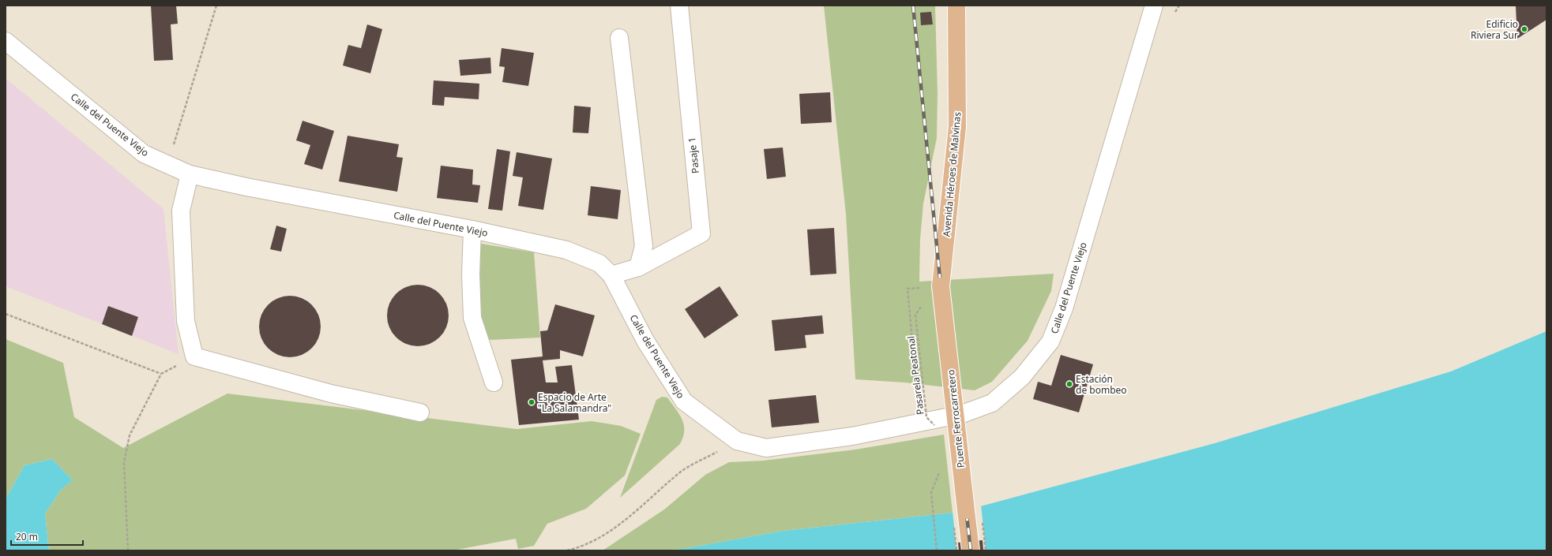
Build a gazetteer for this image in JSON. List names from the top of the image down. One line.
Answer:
{"streets":{"main road":["Avenida Héroes de Malvinas","Puente Ferrocarretero"],"street":["Calle del Puente Viejo","Pasaje 1"],"path":["Pasarela Peatonal"]},"crossings":[["Avenida Héroes de Malvinas","Puente Ferrocarretero"]],"places":["Edificio Riviera Sur","Estación de bombeo","Espacio de Arte \"La Salamandra\""],"scale_bar":"20 m"}
